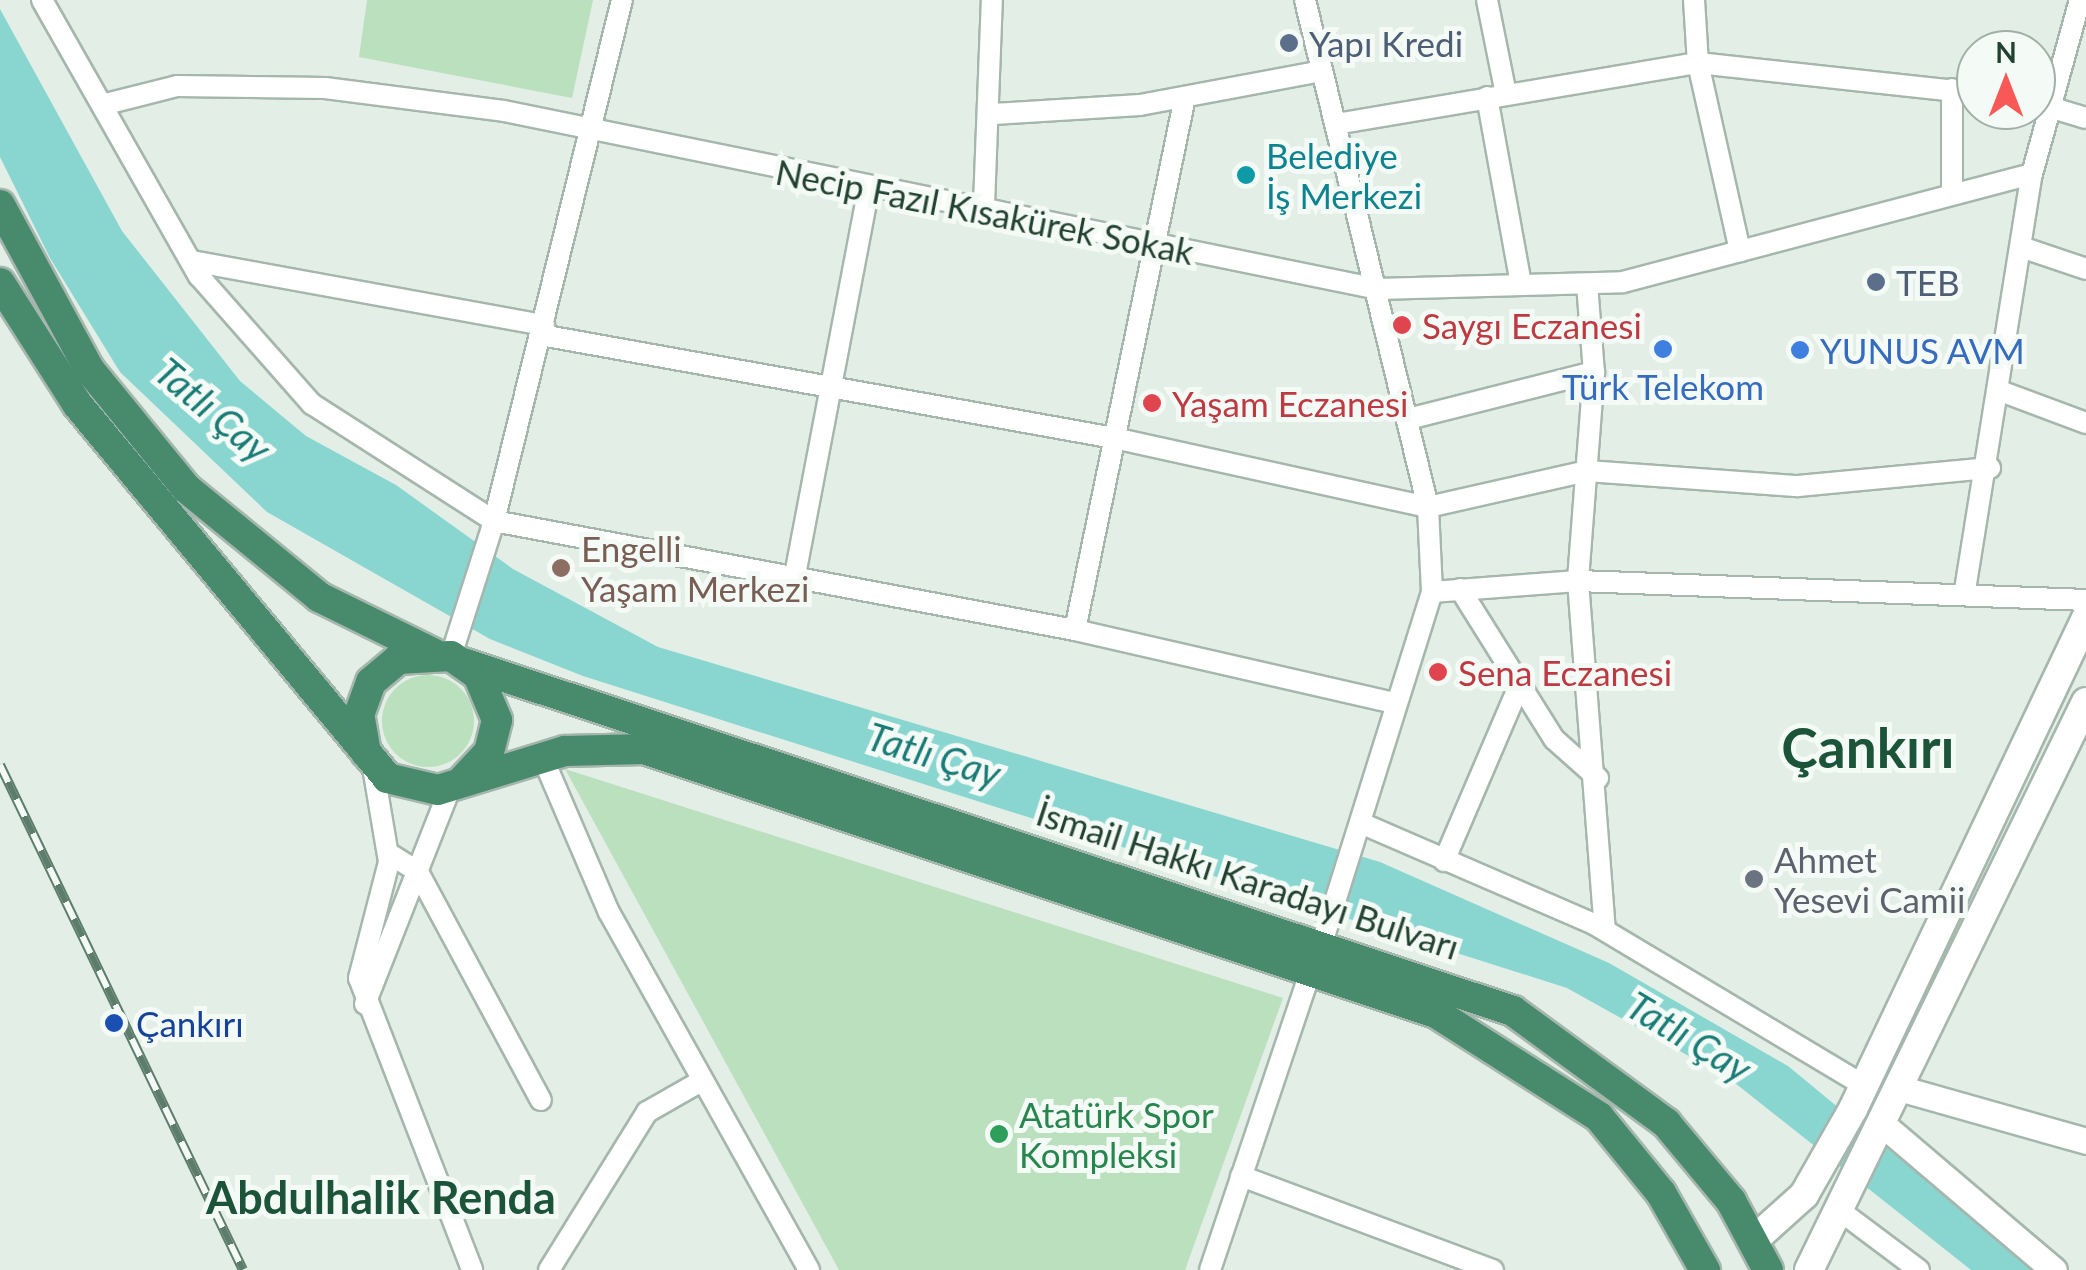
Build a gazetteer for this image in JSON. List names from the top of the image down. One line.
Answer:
{"streets":{"highway":["İsmail Hakkı Karadayı Bulvarı"],"street":["Necip Fazıl Kısakürek Sokak"]},"districts":["Çankırı","Abdulhalik Renda"],"water":["Tatlı Çay"],"places":["Yapı Kredi","Belediye İş Merkezi","TEB","Saygı Eczanesi","Türk Telekom","YUNUS AVM","Yaşam Eczanesi","Engelli Yaşam Merkezi","Sena Eczanesi","Ahmet Yesevi Camii","Çankırı","Atatürk Spor Kompleksi"],"north":"top"}
